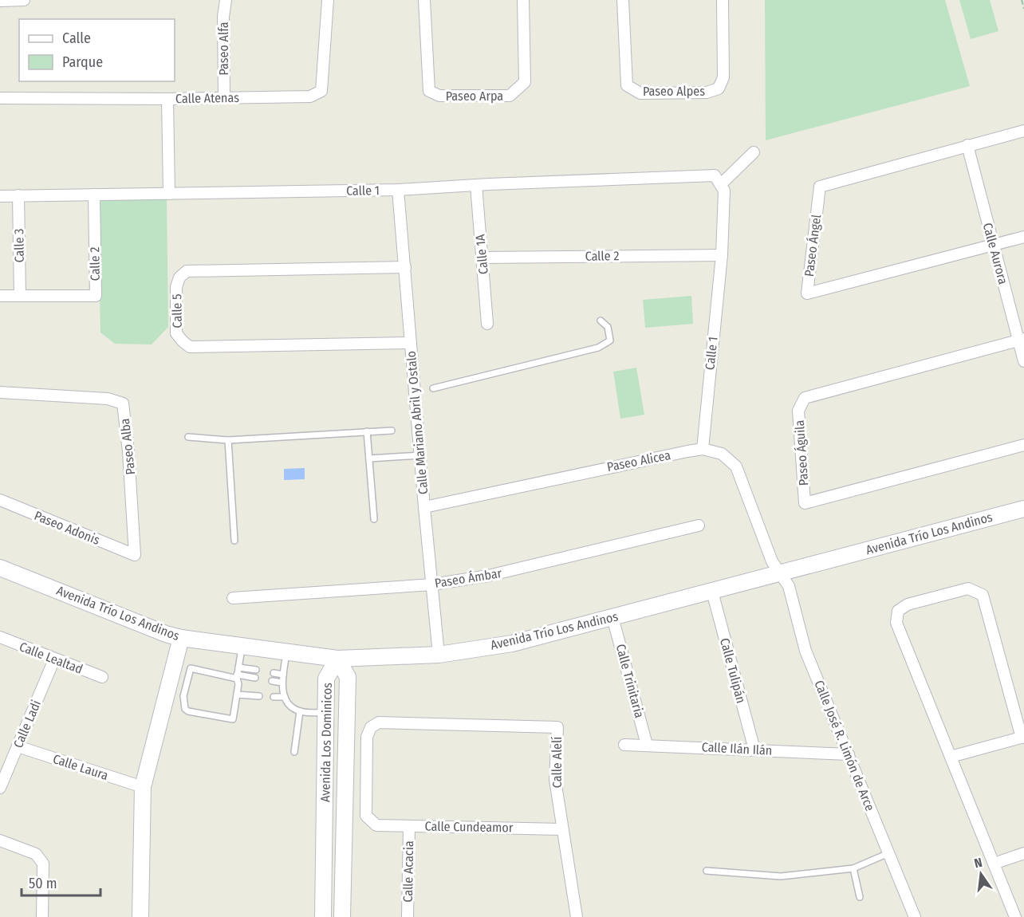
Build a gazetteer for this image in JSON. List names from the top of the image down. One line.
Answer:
{"streets":{"street":["Paseo Alfa","Paseo Alpes","Paseo Arpa","Calle Atenas","Calle 1","Calle 3","Paseo Ángel","Calle Aurora","Calle 1A","Calle 2","Calle 5","Calle Mariano Abril y Ostalo","Paseo Alba","Paseo Águila","Paseo Alicea","Paseo Adonis","Avenida Trío Los Andinos","Paseo Ámbar","Calle Lealtad","Calle Tulipán","Calle Trinitaria","Calle Ladi","Avenida Los Dominicos","Calle José R. Limón de Arce","Calle Ilán Ilán","Calle Alelí","Calle Laura","Calle Cundeamor","Calle Acacia"]},"crossings":[["Paseo Alfa","Calle Atenas"],["Calle 1","Calle 3"],["Calle 1","Calle 1A"],["Calle 1","Calle 2"],["Calle 1","Calle Mariano Abril y Ostalo"],["Calle 1","Paseo Alicea"],["Calle 3","Calle 2"],["Paseo Ángel","Calle Aurora"],["Calle Aurora","Paseo Águila"],["Calle 1A","Calle 2"],["Calle 5","Calle Mariano Abril y Ostalo"],["Calle Mariano Abril y Ostalo","Paseo Alicea"],["Calle Mariano Abril y Ostalo","Avenida Trío Los Andinos"],["Calle Mariano Abril y Ostalo","Paseo Ámbar"],["Paseo Alba","Paseo Adonis"],["Paseo Alicea","Avenida Trío Los Andinos"],["Paseo Alicea","Calle José R. Limón de Arce"],["Avenida Trío Los Andinos","Calle Tulipán"],["Avenida Trío Los Andinos","Calle Trinitaria"],["Avenida Trío Los Andinos","Avenida Los Dominicos"],["Avenida Trío Los Andinos","Calle José R. Limón de Arce"],["Calle Lealtad","Calle Ladi"],["Calle Tulipán","Calle Ilán Ilán"],["Calle Trinitaria","Calle Ilán Ilán"],["Calle Ladi","Calle Laura"],["Calle José R. Limón de Arce","Calle Ilán Ilán"],["Calle Alelí","Calle Cundeamor"],["Calle Cundeamor","Calle Acacia"]],"legend":["Calle","Parque"],"scale_bar":"50 m","north":"top"}
